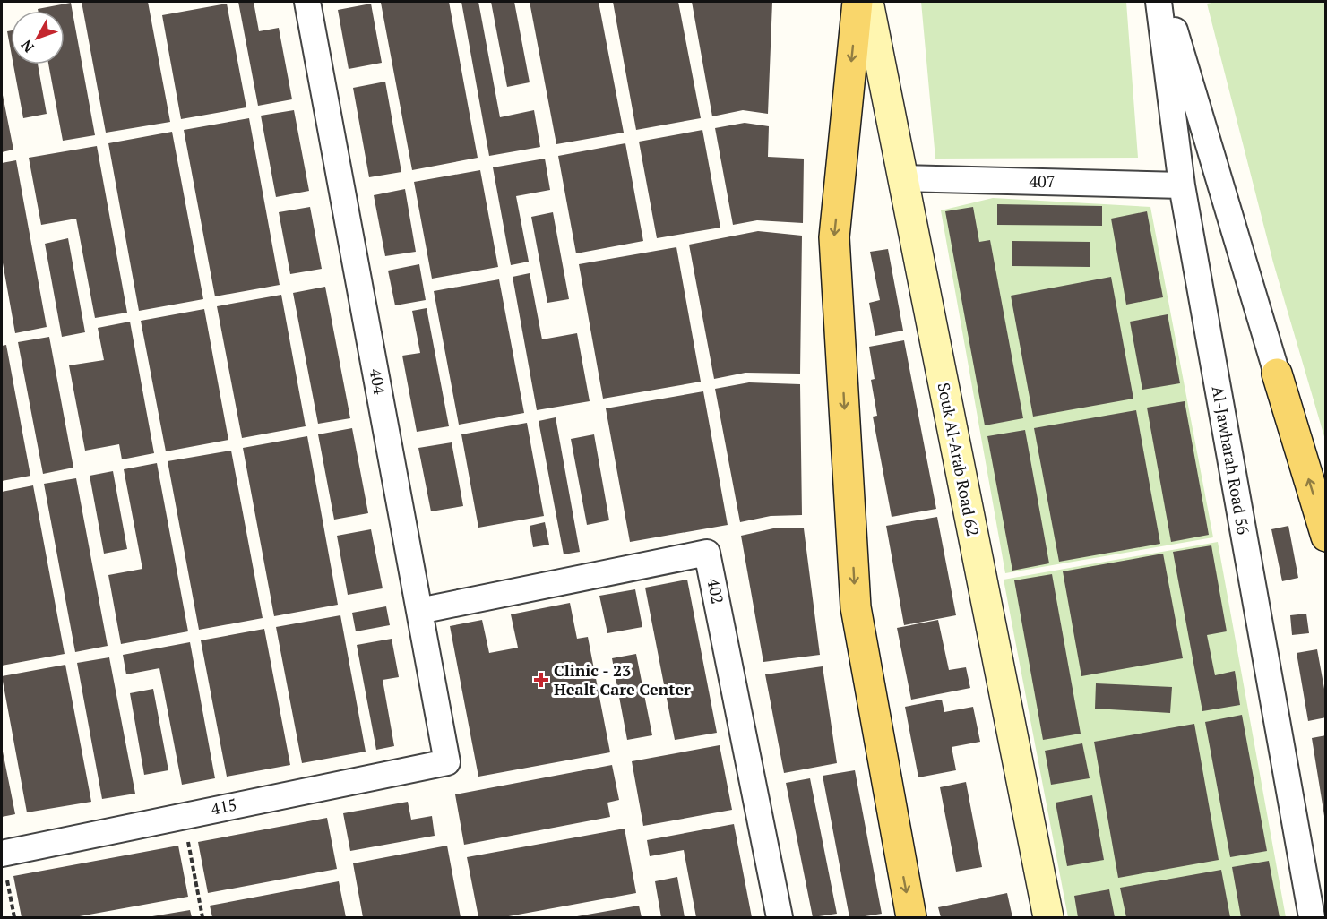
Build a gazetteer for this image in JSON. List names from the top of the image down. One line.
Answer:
{"streets":{"main road":["Souk Al-Arab Road 62"],"street":["407","404","Al-Jawharah Road 56","402","415"]},"crossings":[["407","Souk Al-Arab Road 62"],["407","Al-Jawharah Road 56"],["404","402"],["404","415"]],"places":{"health":["Clinic - 23 Healt Care Center"]},"north":"bottom left"}
